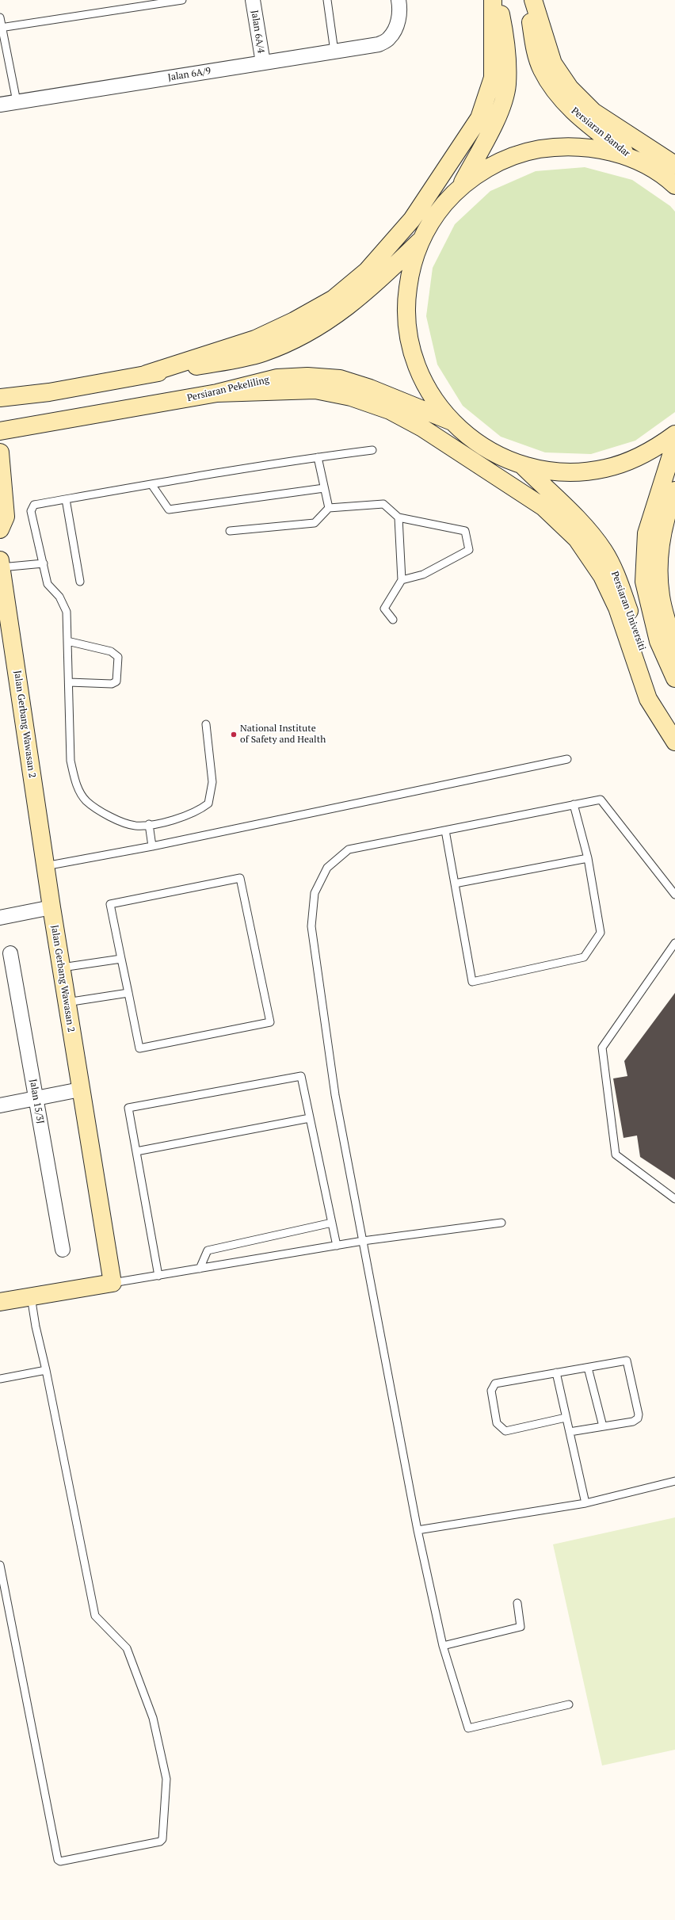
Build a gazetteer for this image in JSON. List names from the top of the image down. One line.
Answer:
{"streets":{"main road":["Persiaran Bandar","Persiaran Pekeliling","Persiaran Universiti","Jalan Gerbang Wawasan 2"],"street":["Jalan 6A/4","Jalan 6A/9","Jalan 15/3J"]},"crossings":[["Jalan 6A/4","Jalan 6A/9"]],"places":["National Institute of Safety and Health"]}
